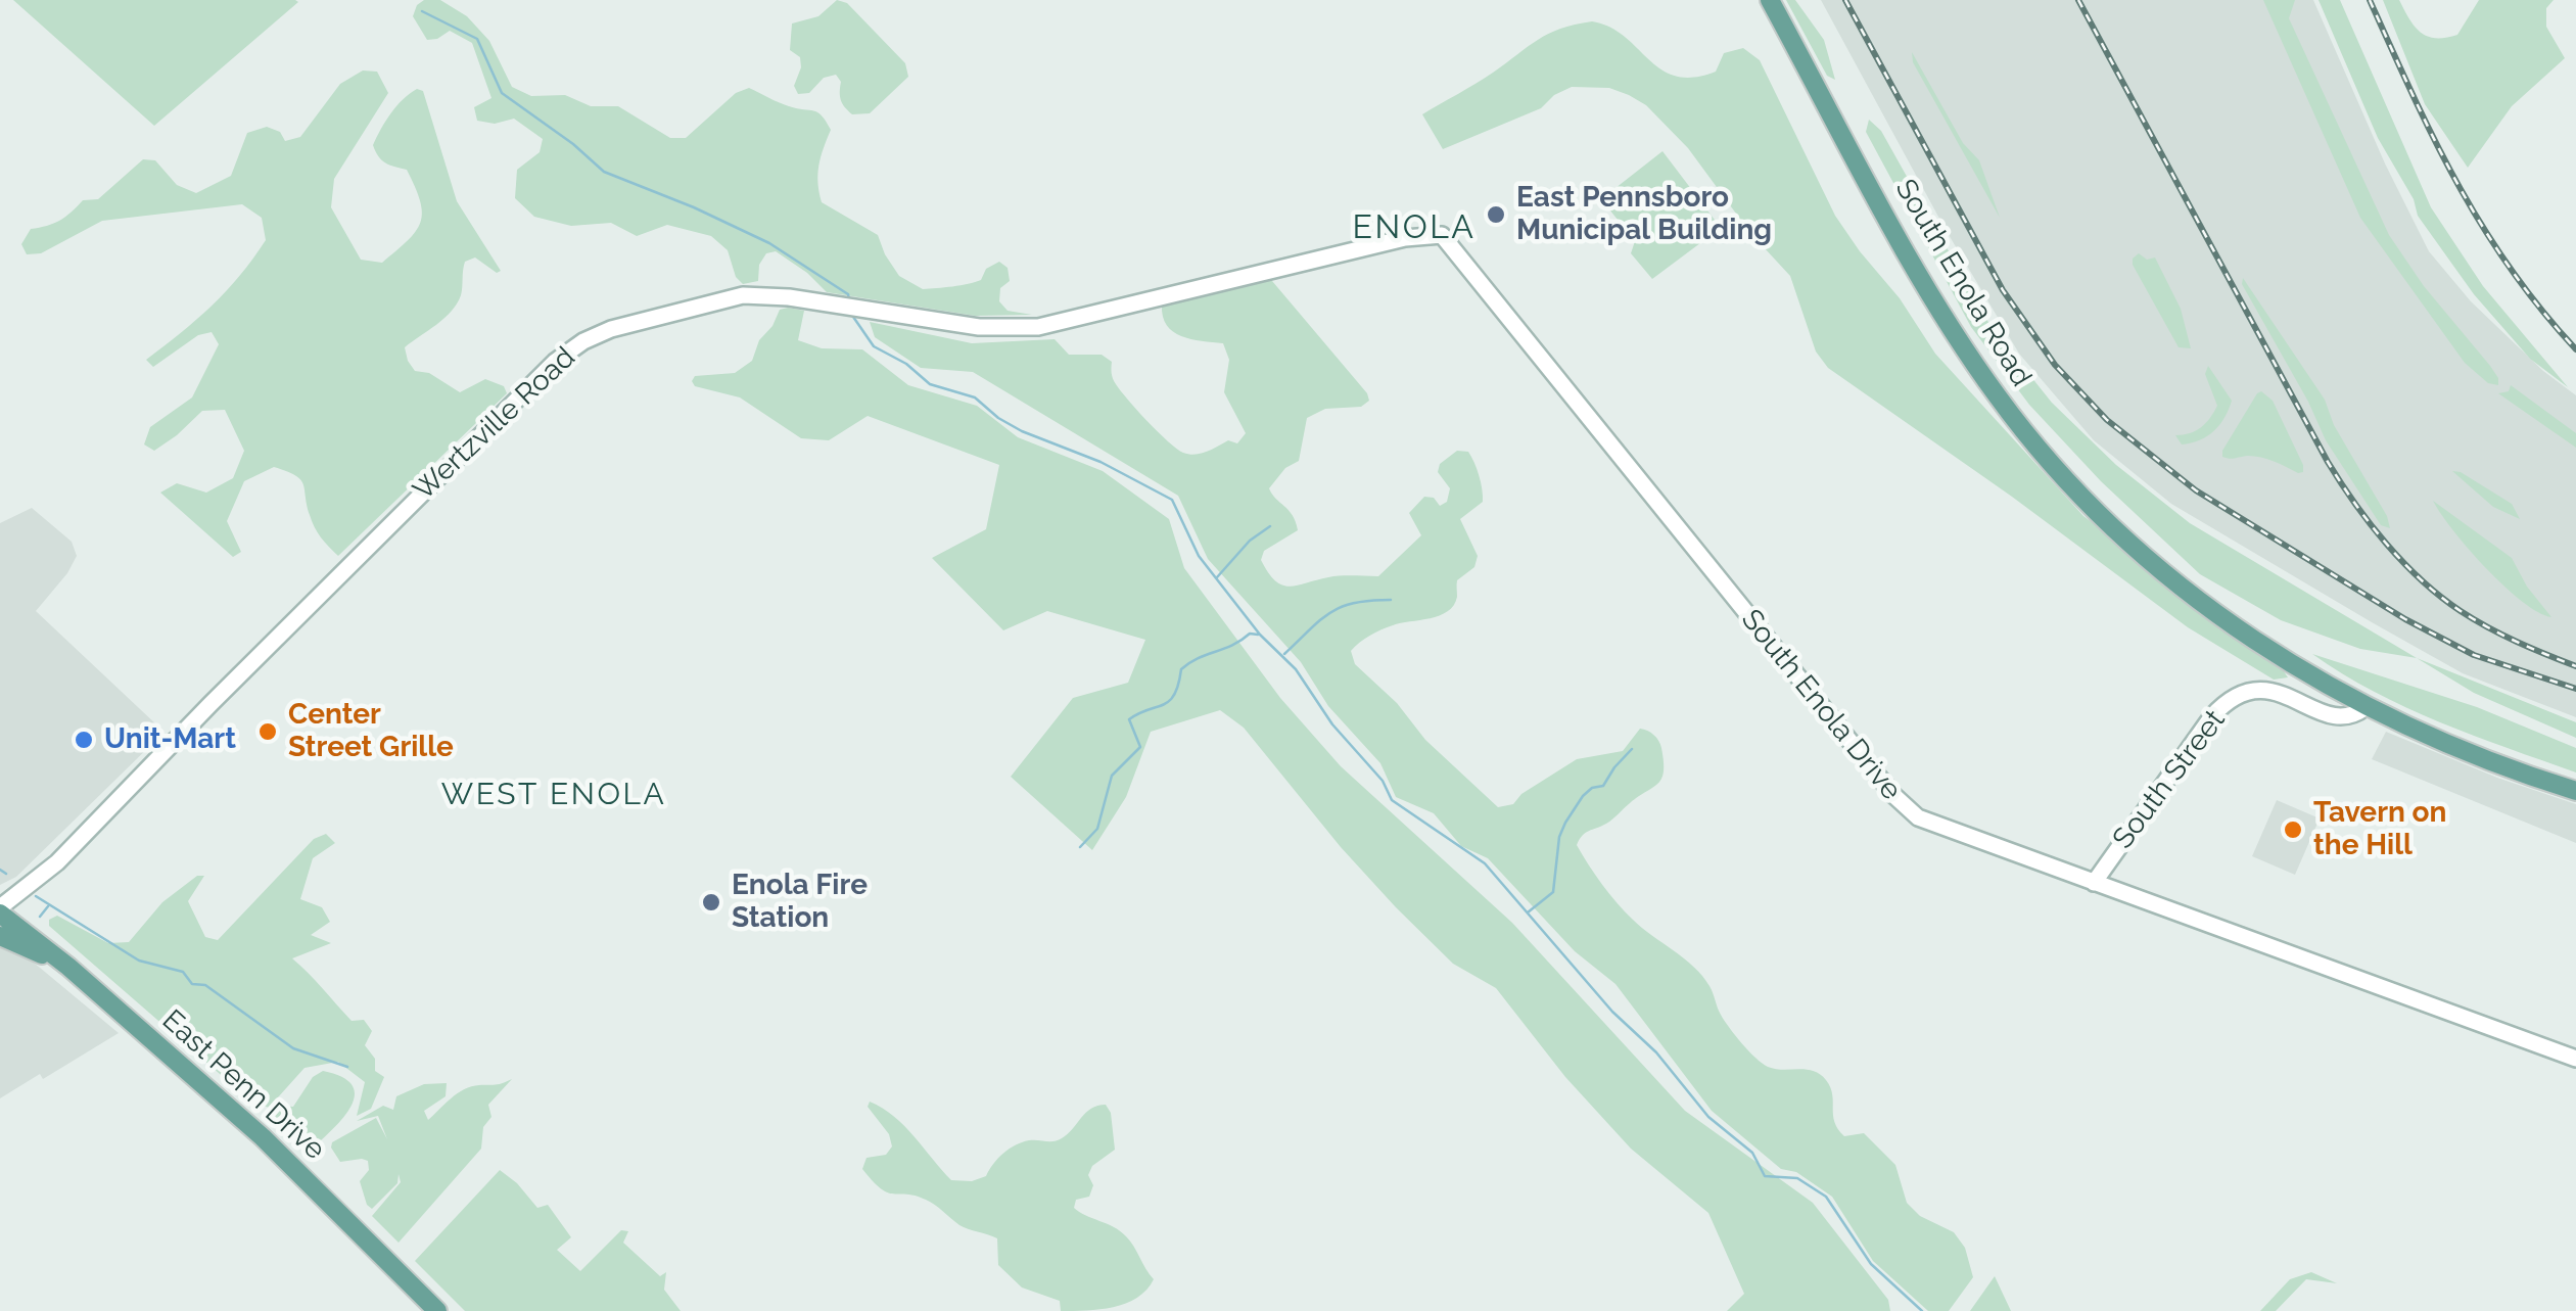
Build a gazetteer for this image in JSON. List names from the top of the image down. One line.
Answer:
{"streets":{"main road":["South Enola Road","Wertzville Road","South Enola Drive","South Street","East Penn Drive"]},"crossings":[["South Enola Road","South Street"],["Wertzville Road","South Enola Drive"],["Wertzville Road","East Penn Drive"],["South Enola Drive","South Street"]],"districts":["ENOLA","WEST ENOLA"],"places":["East Pennsboro Municipal Building","Center Street Grille","Unit-Mart","Tavern on the Hill","Enola Fire Station"]}
